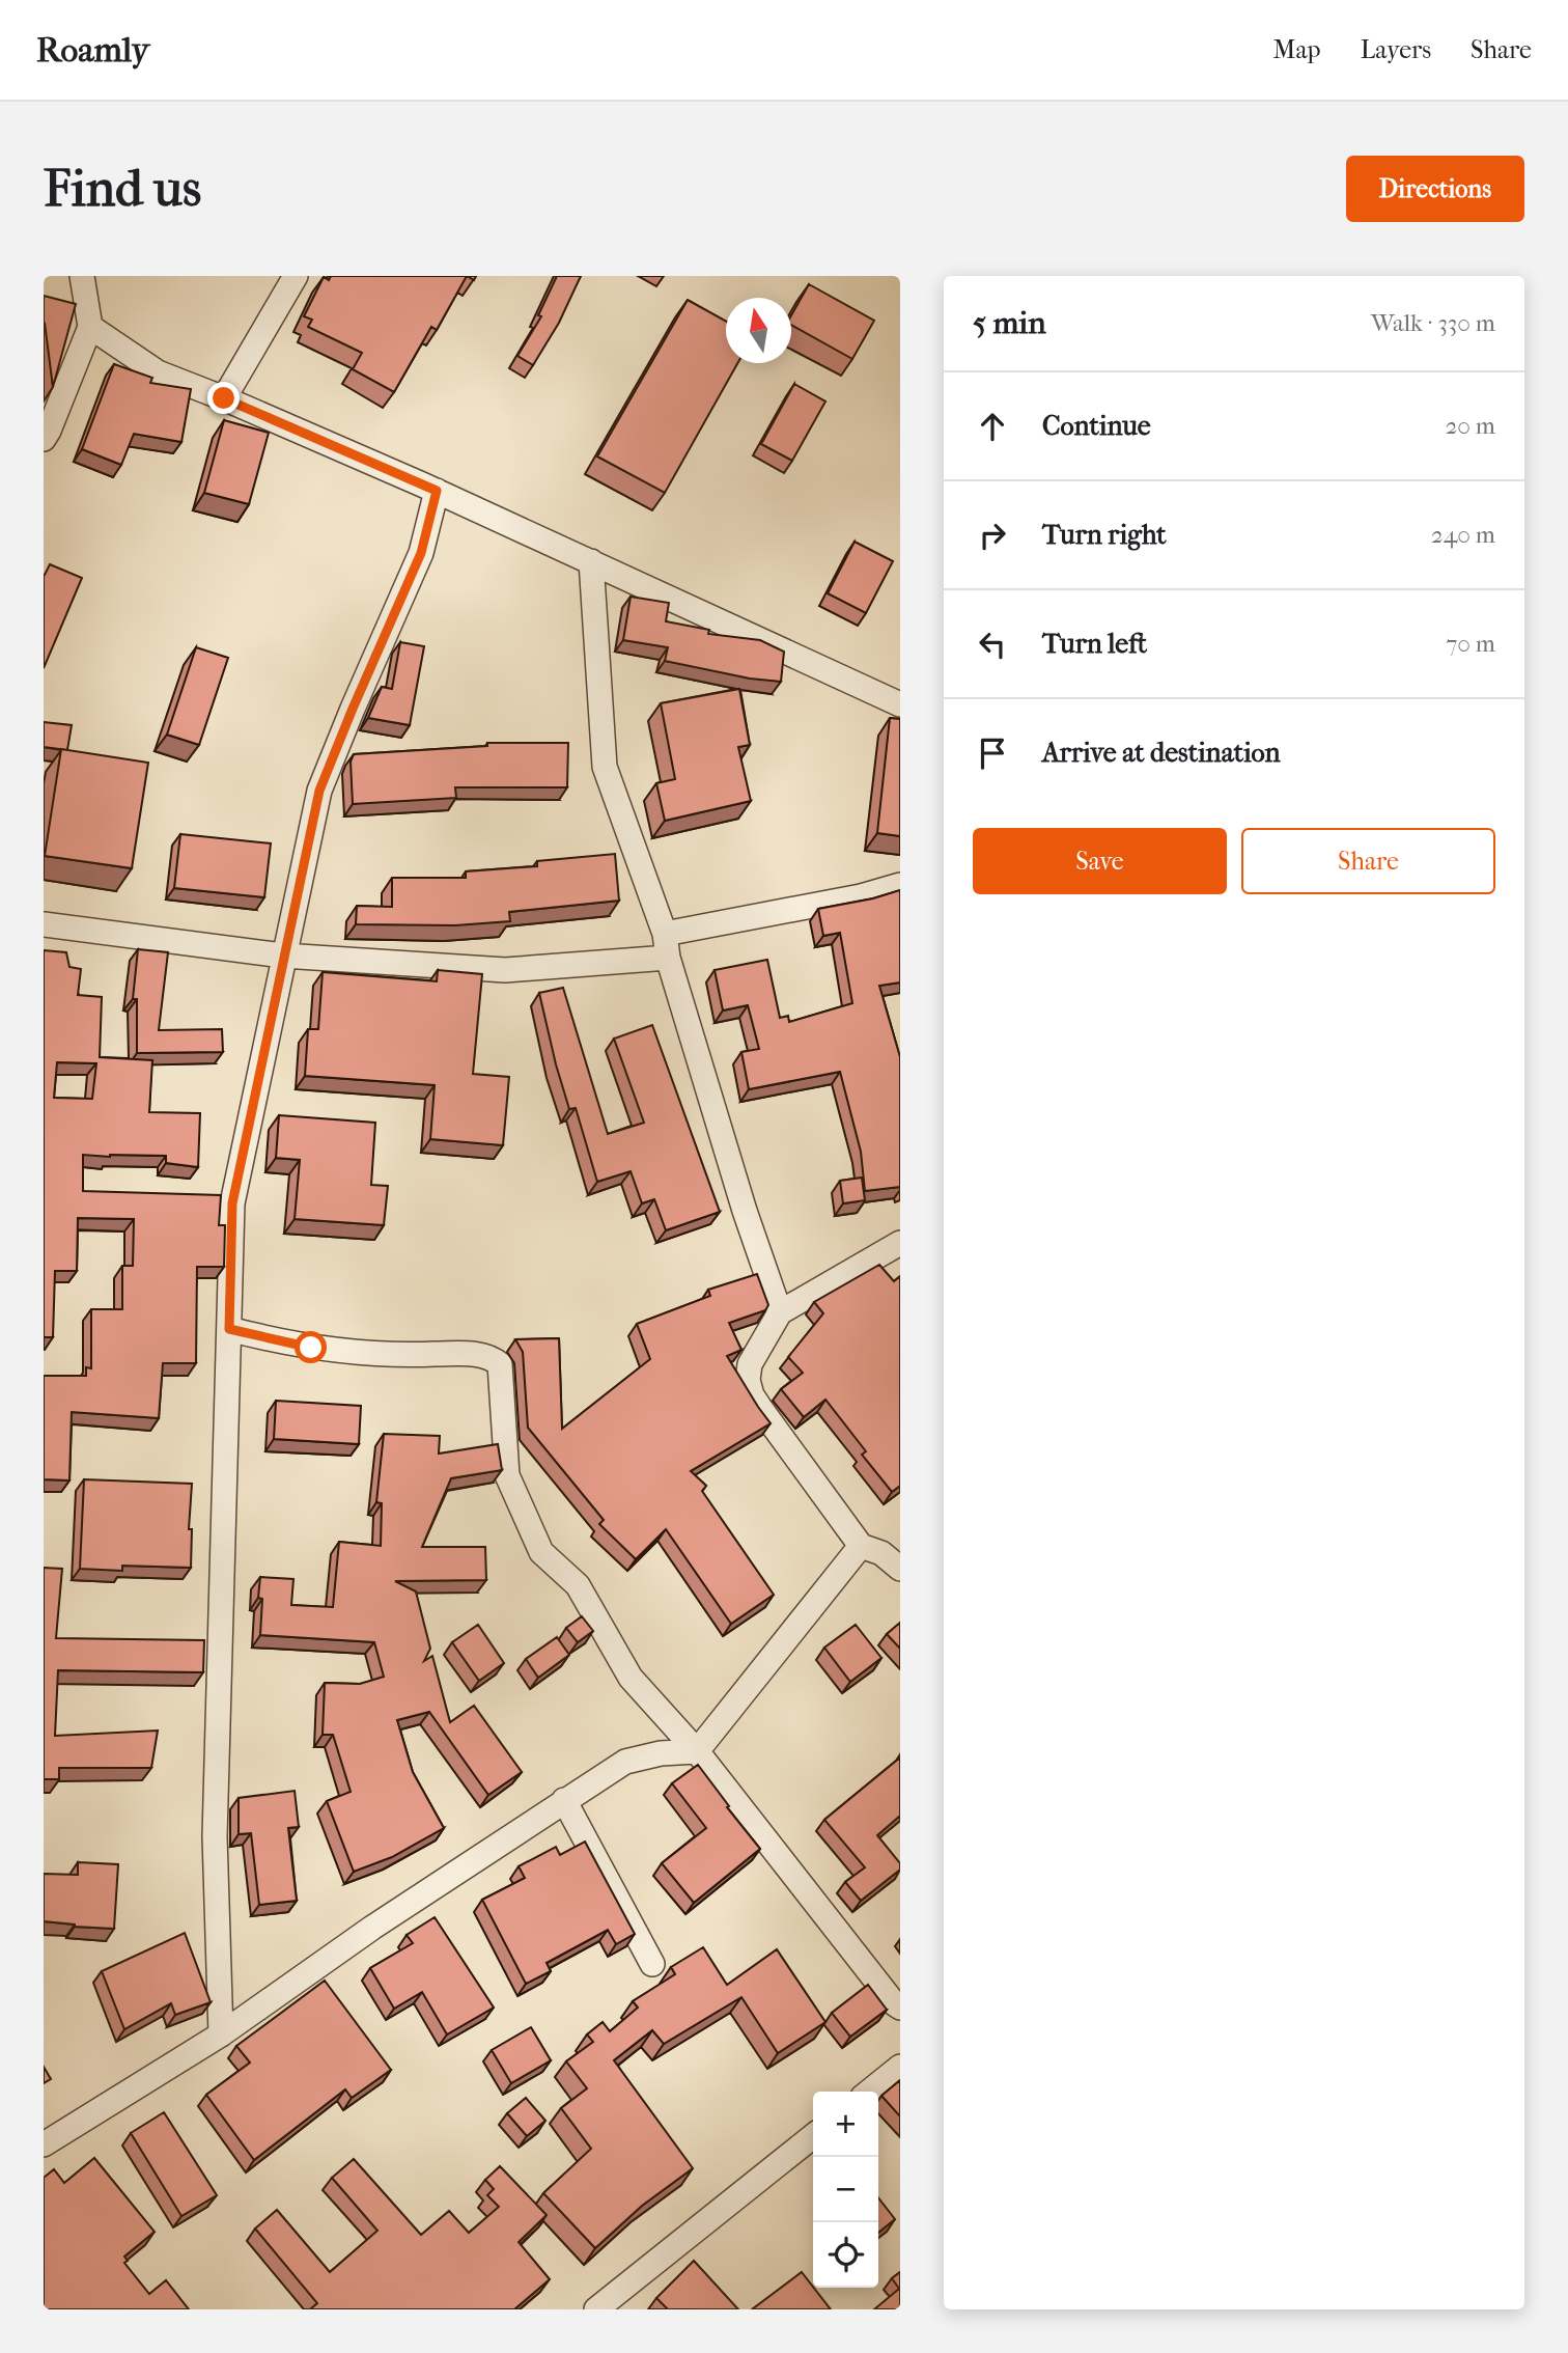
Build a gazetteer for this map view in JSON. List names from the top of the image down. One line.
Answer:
{"north":"top","page":{"header":"Roamly","nav":["Map","Layers","Share"],"buttons":["Directions",["Save","Share"]],"title":"Find us","heading":["5 min","Walk · 330 m"],"list":[["Continue","20 m"],["Turn right","240 m"],["Turn left","70 m"],"Arrive at destination"],"map_buttons":["+","−"]}}
